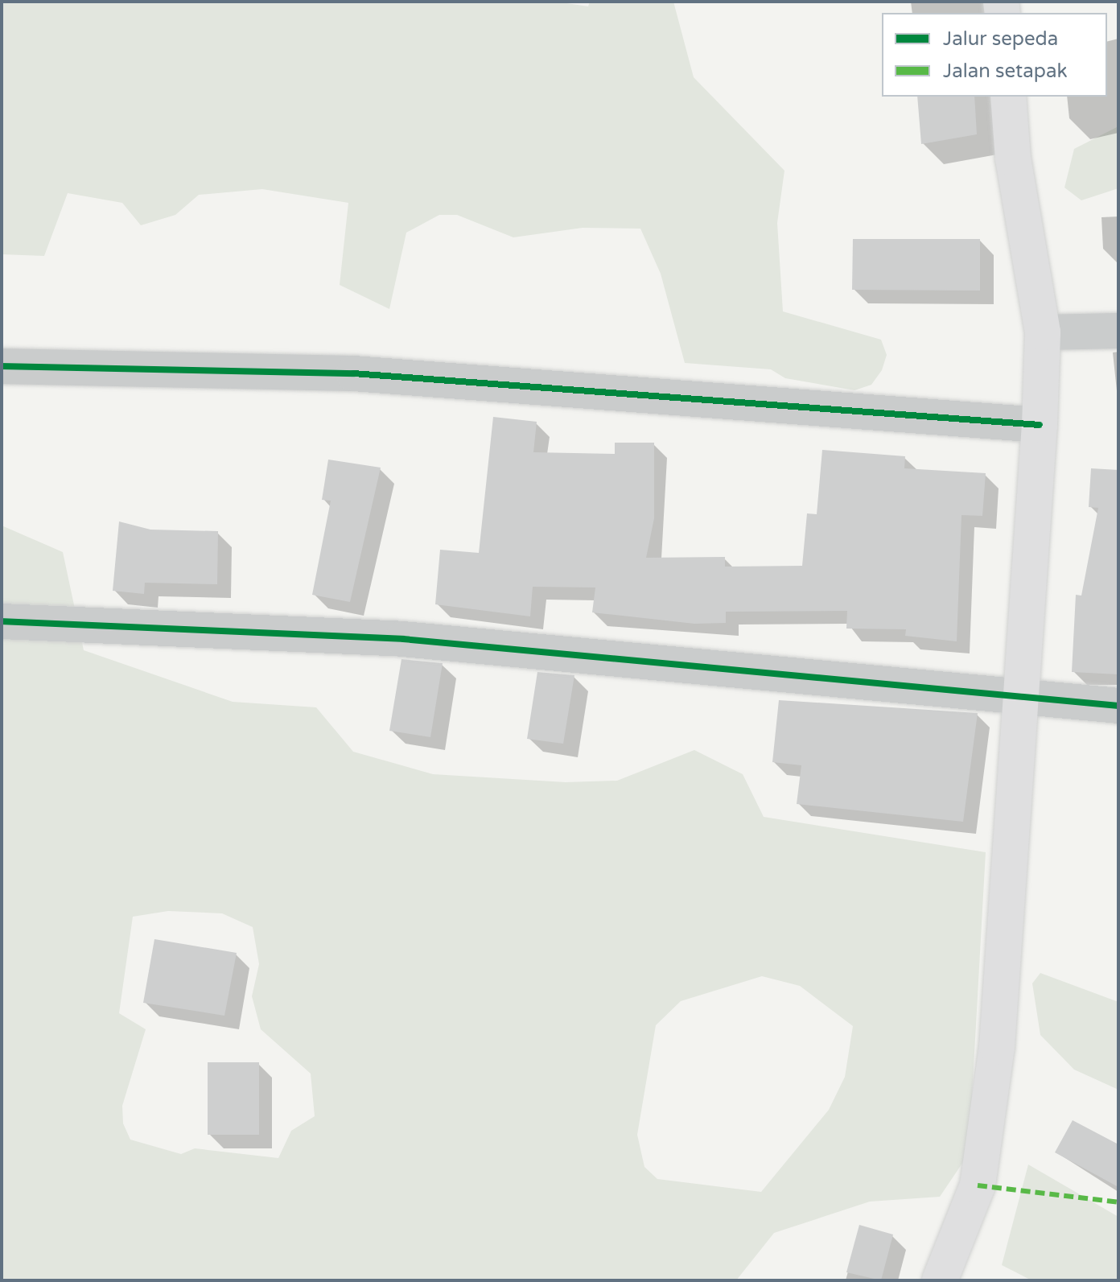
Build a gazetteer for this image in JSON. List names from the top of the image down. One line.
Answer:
{"legend":["Jalur sepeda","Jalan setapak"]}
